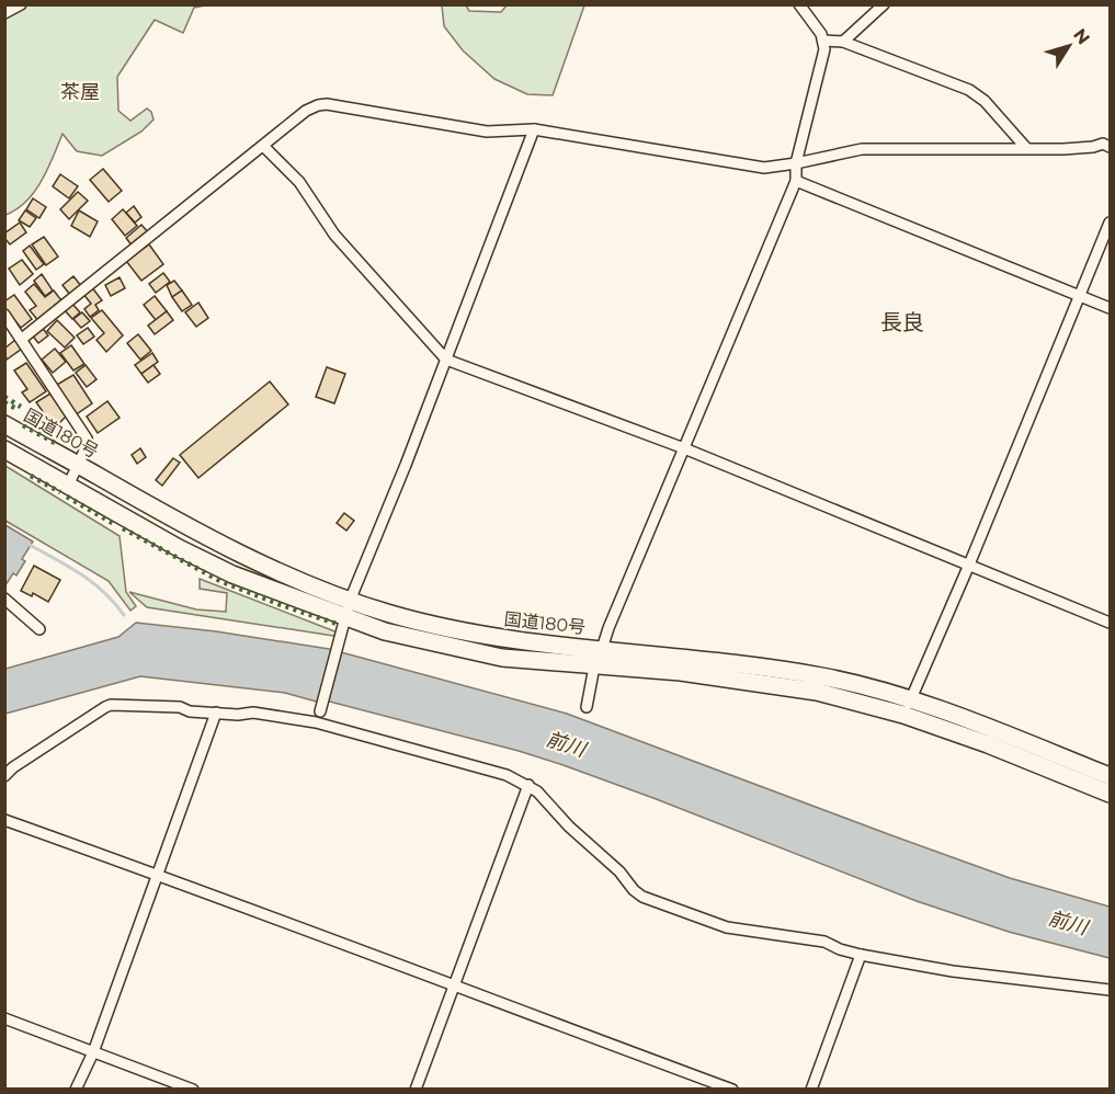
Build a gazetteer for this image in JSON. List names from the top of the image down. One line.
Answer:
{"streets":{"highway":["国道180号"]},"districts":["茶屋","長良"],"water":["前川"],"north":"top right"}
